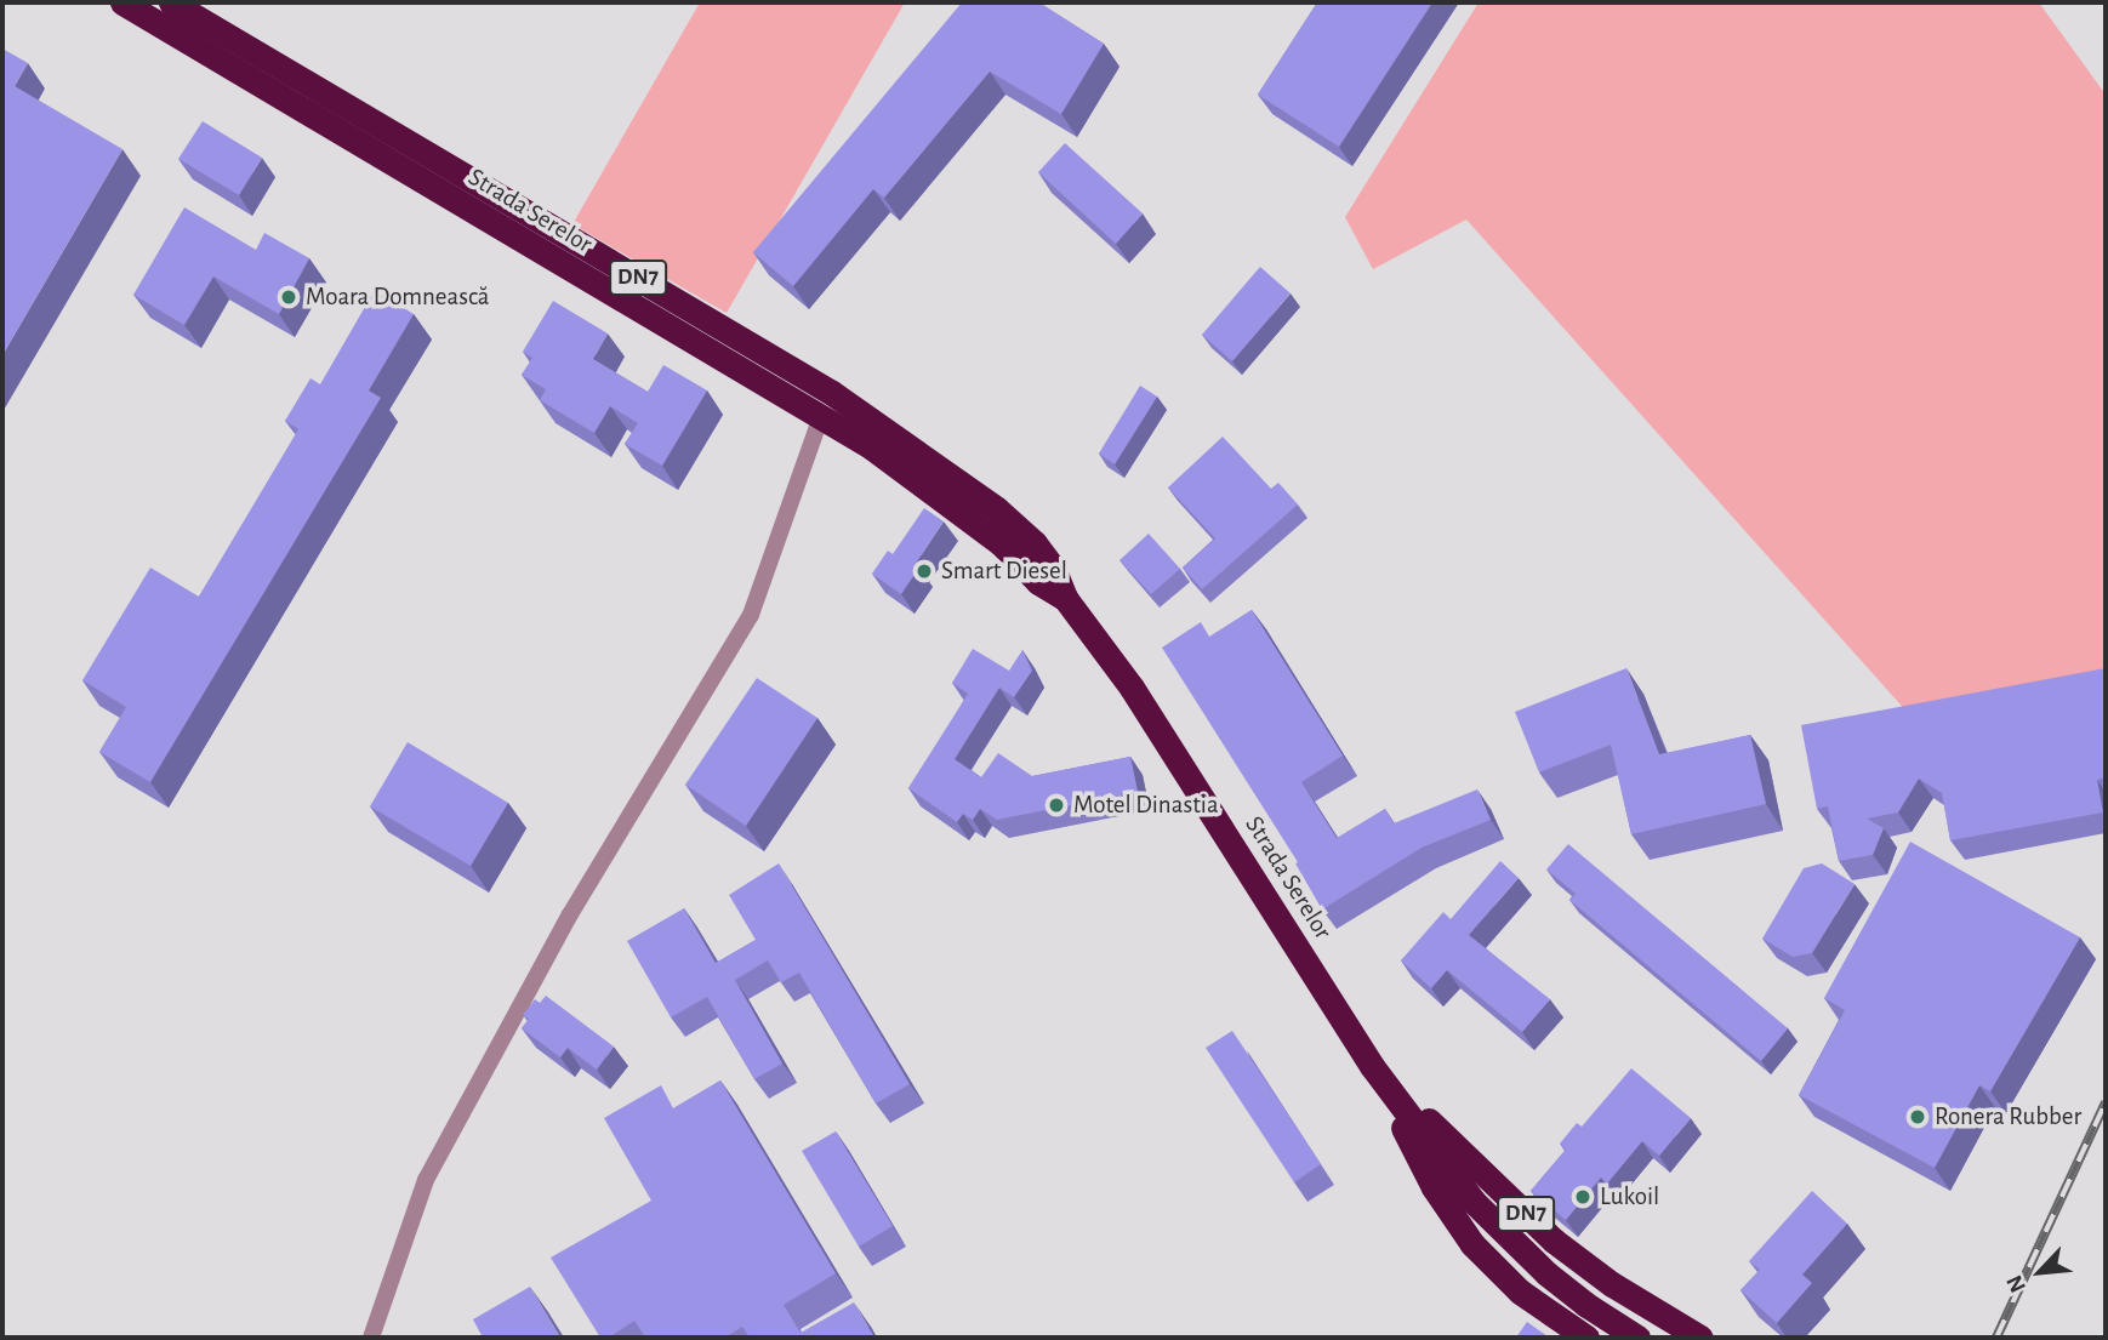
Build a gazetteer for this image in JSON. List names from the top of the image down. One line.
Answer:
{"streets":{"highway":["Strada Serelor","DN7"]},"crossings":[["Strada Serelor","DN7"]],"places":["Moara Domnească","Smart Diesel","Motel Dinastia","Ronera Rubber","Lukoil"],"north":"bottom left"}
